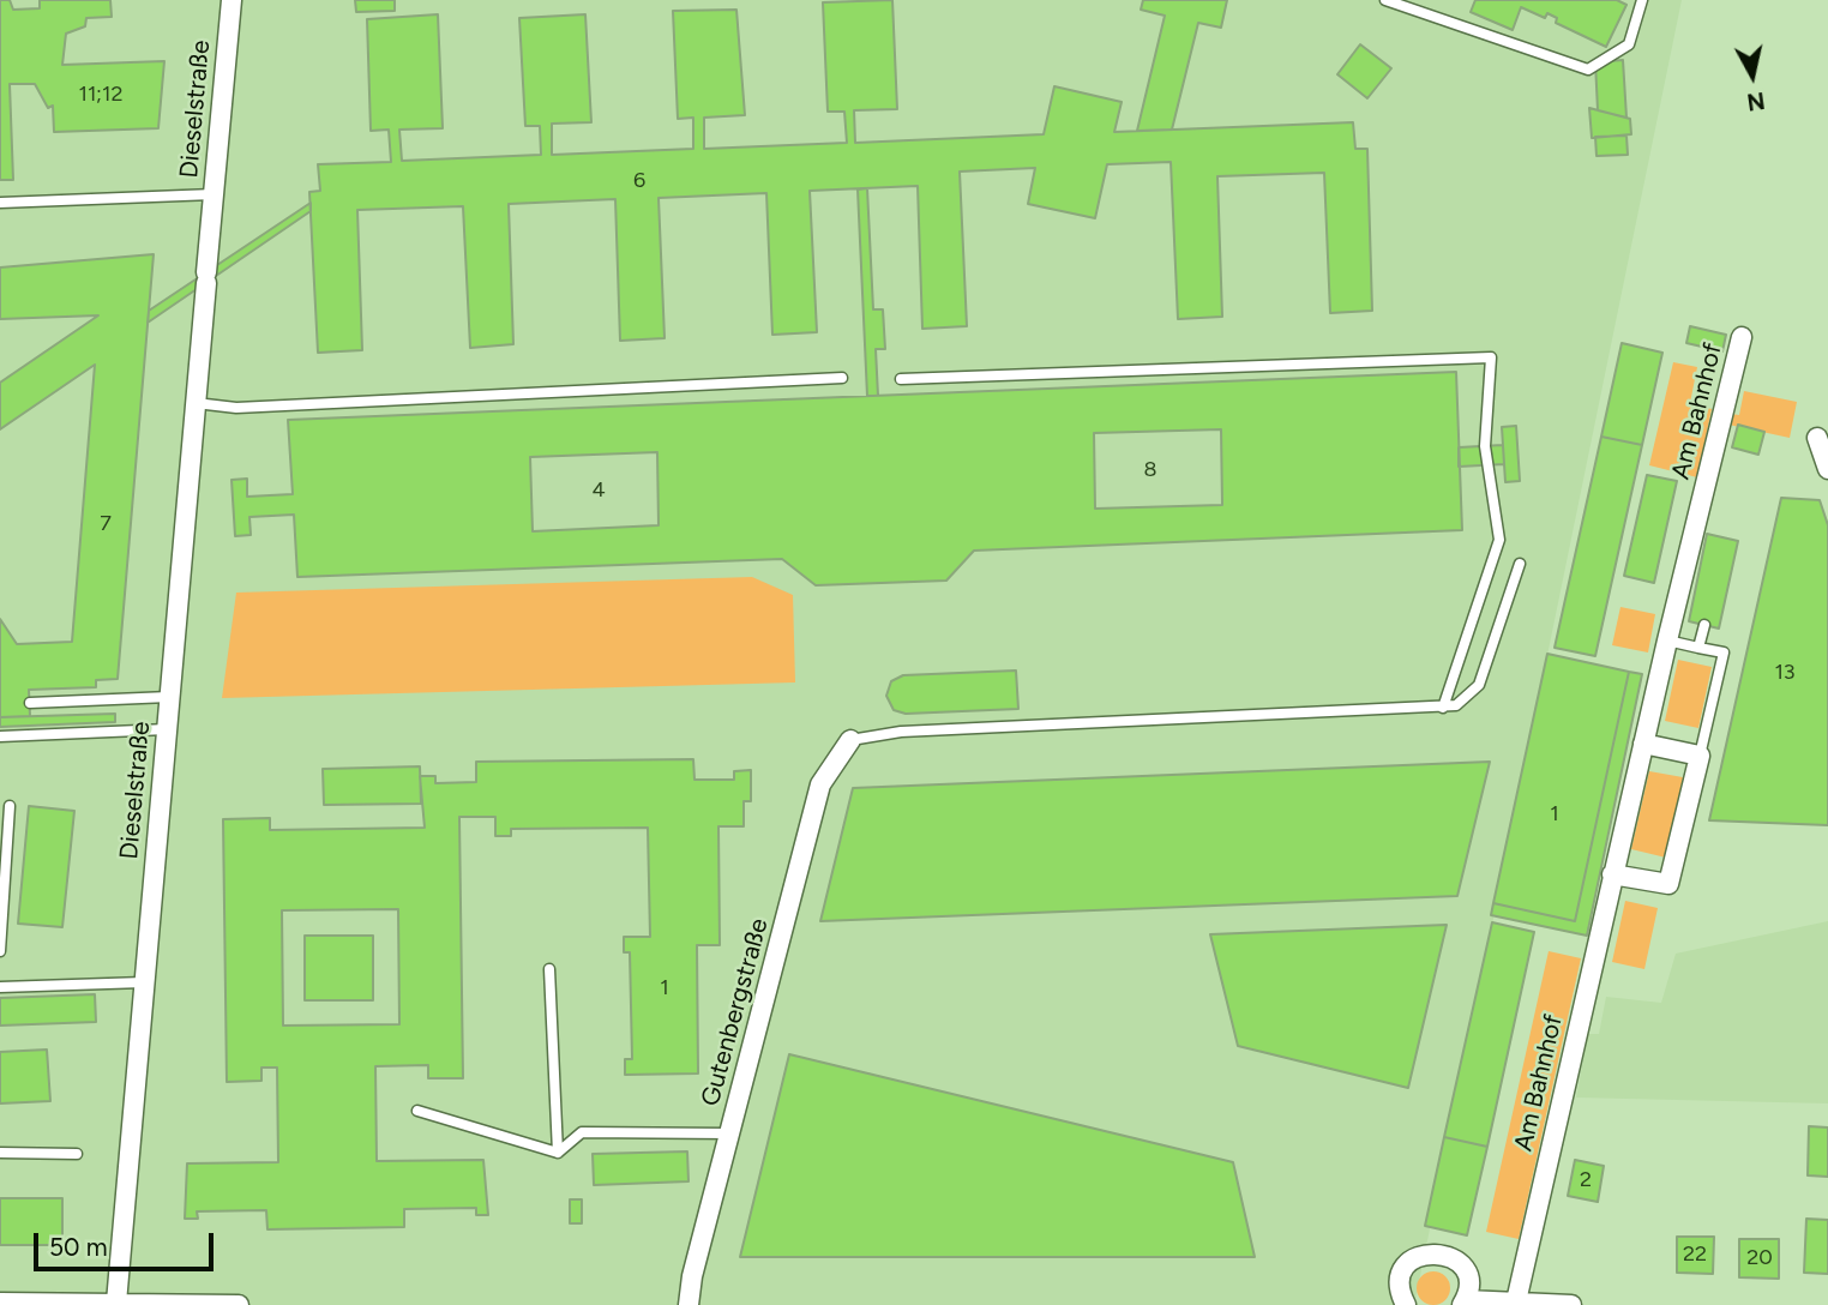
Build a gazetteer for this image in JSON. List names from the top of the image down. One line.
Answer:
{"streets":{"street":["Dieselstraße","Am Bahnhof","Gutenbergstraße"]},"house_numbers":["11;12","6","8","4","7","13","1","1","2","22","20"],"scale_bar":"50 m","north":"bottom"}
